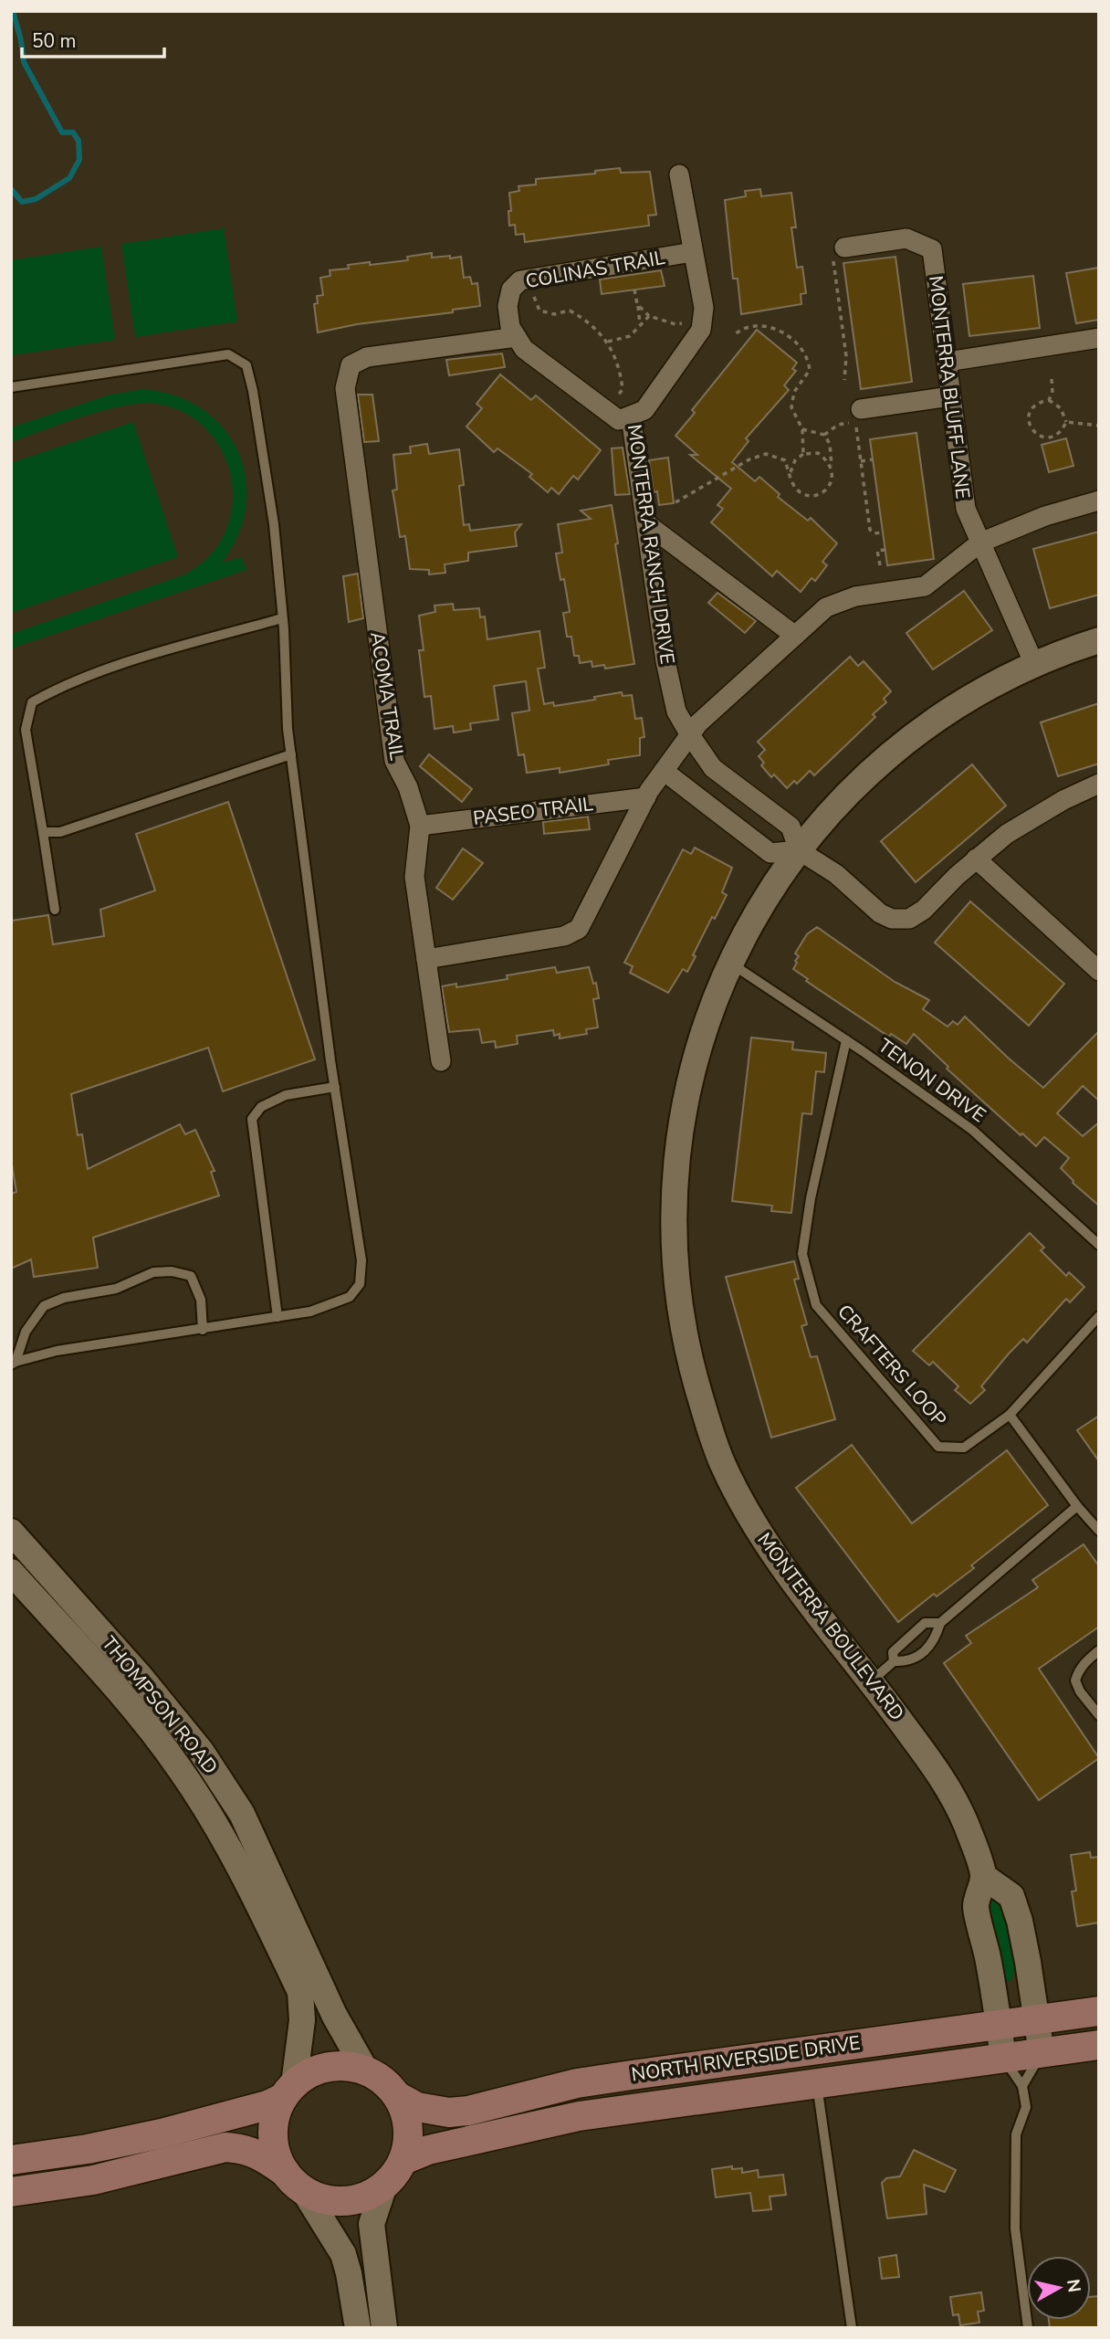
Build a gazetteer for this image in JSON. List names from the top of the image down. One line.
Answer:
{"streets":{"main road":["NORTH RIVERSIDE DRIVE"],"street":["COLINAS TRAIL","MONTERRA BLUFF LANE","MONTERRA RANCH DRIVE","ACOMA TRAIL","PASEO TRAIL","MONTERRA BOULEVARD","THOMPSON ROAD"],"lane":["TENON DRIVE","CRAFTERS LOOP"]},"crossings":[["COLINAS TRAIL","MONTERRA RANCH DRIVE"],["COLINAS TRAIL","ACOMA TRAIL"],["MONTERRA BLUFF LANE","MONTERRA BOULEVARD"],["MONTERRA RANCH DRIVE","MONTERRA BOULEVARD"],["ACOMA TRAIL","PASEO TRAIL"],["TENON DRIVE","CRAFTERS LOOP"],["TENON DRIVE","MONTERRA BOULEVARD"],["THOMPSON ROAD","NORTH RIVERSIDE DRIVE"]],"scale_bar":"50 m","north":"right"}
